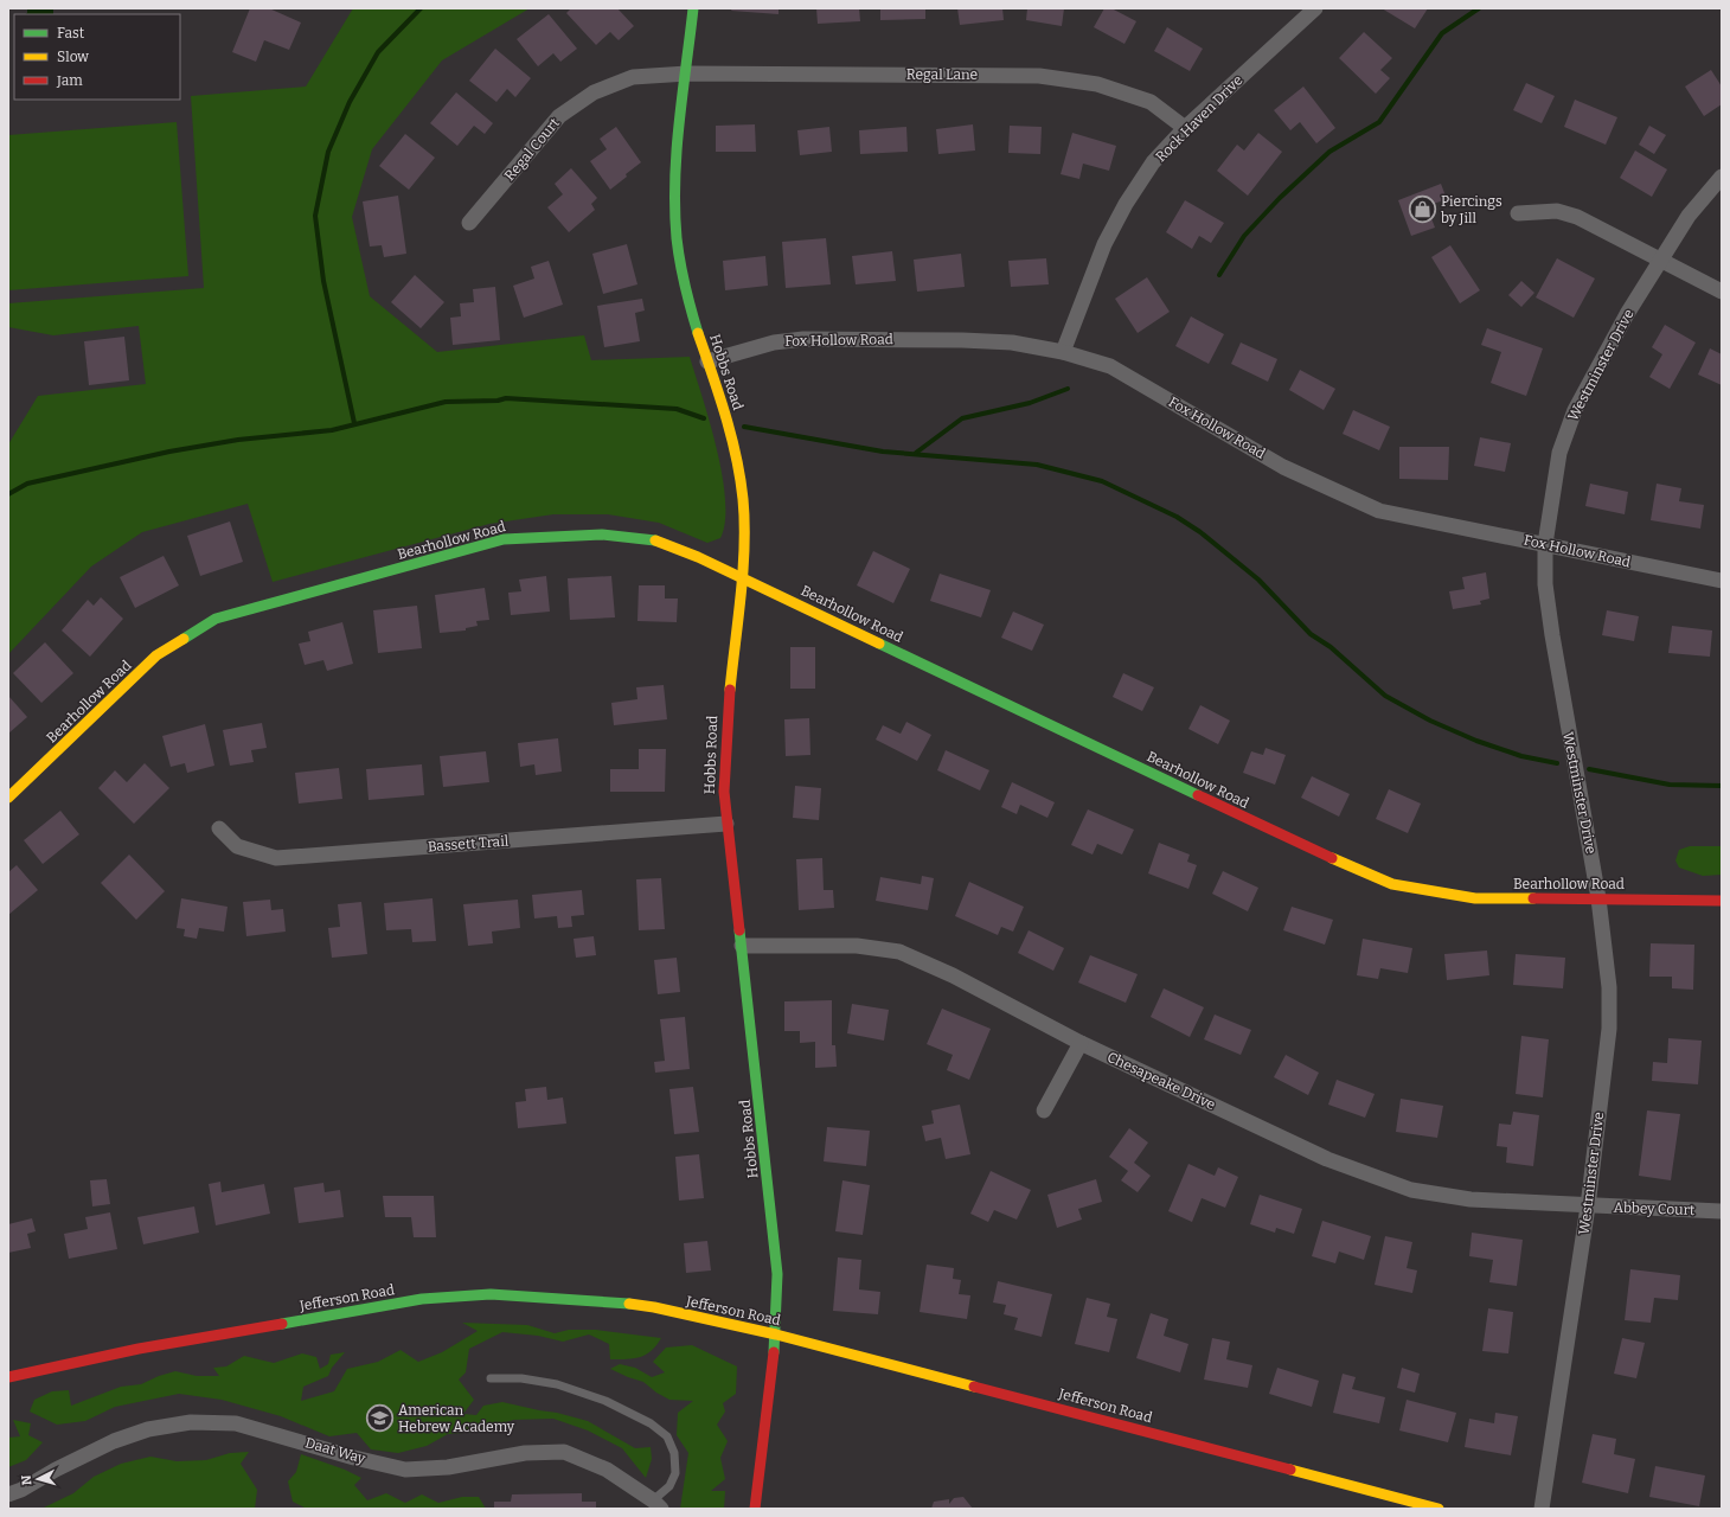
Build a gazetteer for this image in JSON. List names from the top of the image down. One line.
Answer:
{"streets":{"street":["Regal Lane","Rock Haven Drive","Regal Court","Fox Hollow Road","Westminster Drive","Hobbs Road","Bearhollow Road","Bassett Trail","Chesapeake Drive","Abbey Court","Jefferson Road","Daat Way"]},"crossings":[["Regal Lane","Rock Haven Drive"],["Regal Lane","Regal Court"],["Regal Lane","Hobbs Road"],["Rock Haven Drive","Fox Hollow Road"],["Regal Court","Hobbs Road"],["Fox Hollow Road","Westminster Drive"],["Fox Hollow Road","Hobbs Road"],["Westminster Drive","Bearhollow Road"],["Westminster Drive","Chesapeake Drive"],["Westminster Drive","Abbey Court"],["Hobbs Road","Bearhollow Road"],["Hobbs Road","Bassett Trail"],["Hobbs Road","Chesapeake Drive"],["Hobbs Road","Jefferson Road"],["Chesapeake Drive","Abbey Court"]],"places":{"shop":["Piercings by Jill"],"school or university":["American Hebrew Academy"]},"legend":["Fast","Slow","Jam"],"north":"left"}
